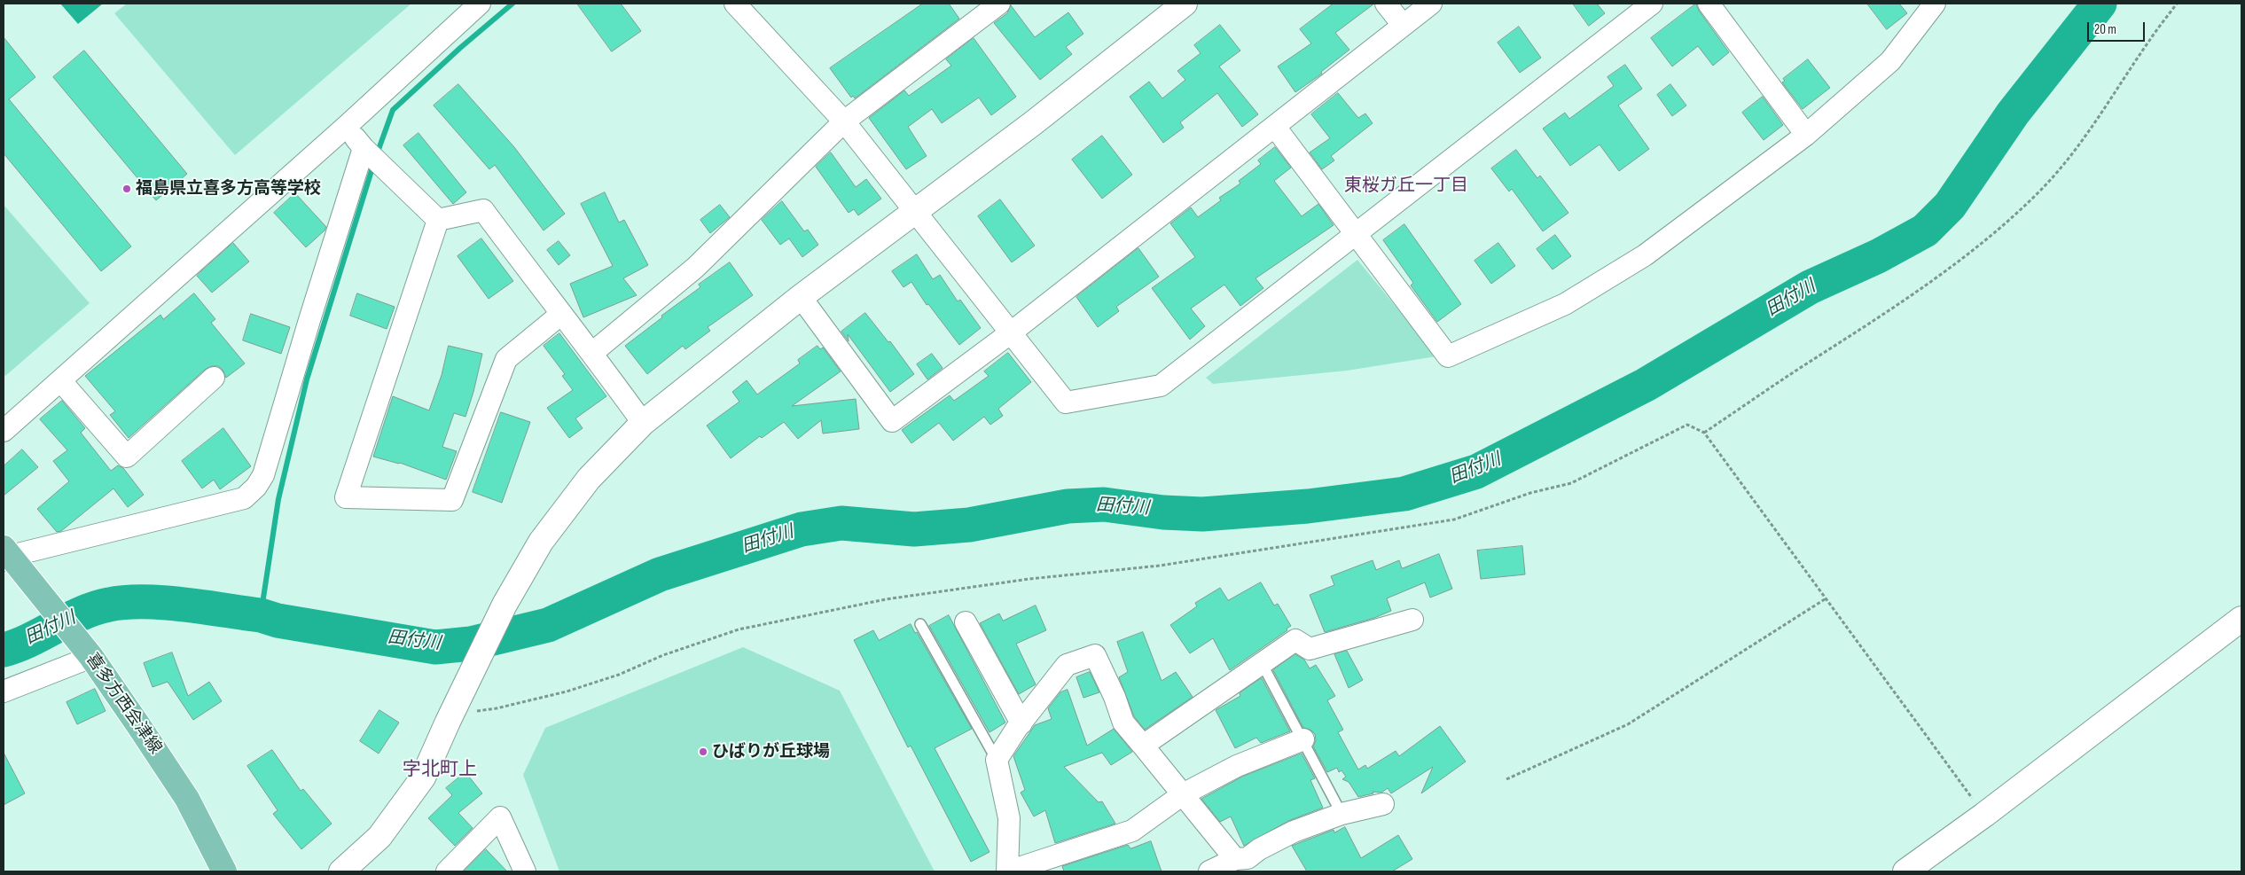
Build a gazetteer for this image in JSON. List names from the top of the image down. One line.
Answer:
{"streets":{"main road":["喜多方西会津線"]},"districts":["東桜ガ丘一丁目","字北町上"],"water":["田付川"],"places":["福島県立喜多方高等学校","ひばりが丘球場"],"scale_bar":"20 m"}
